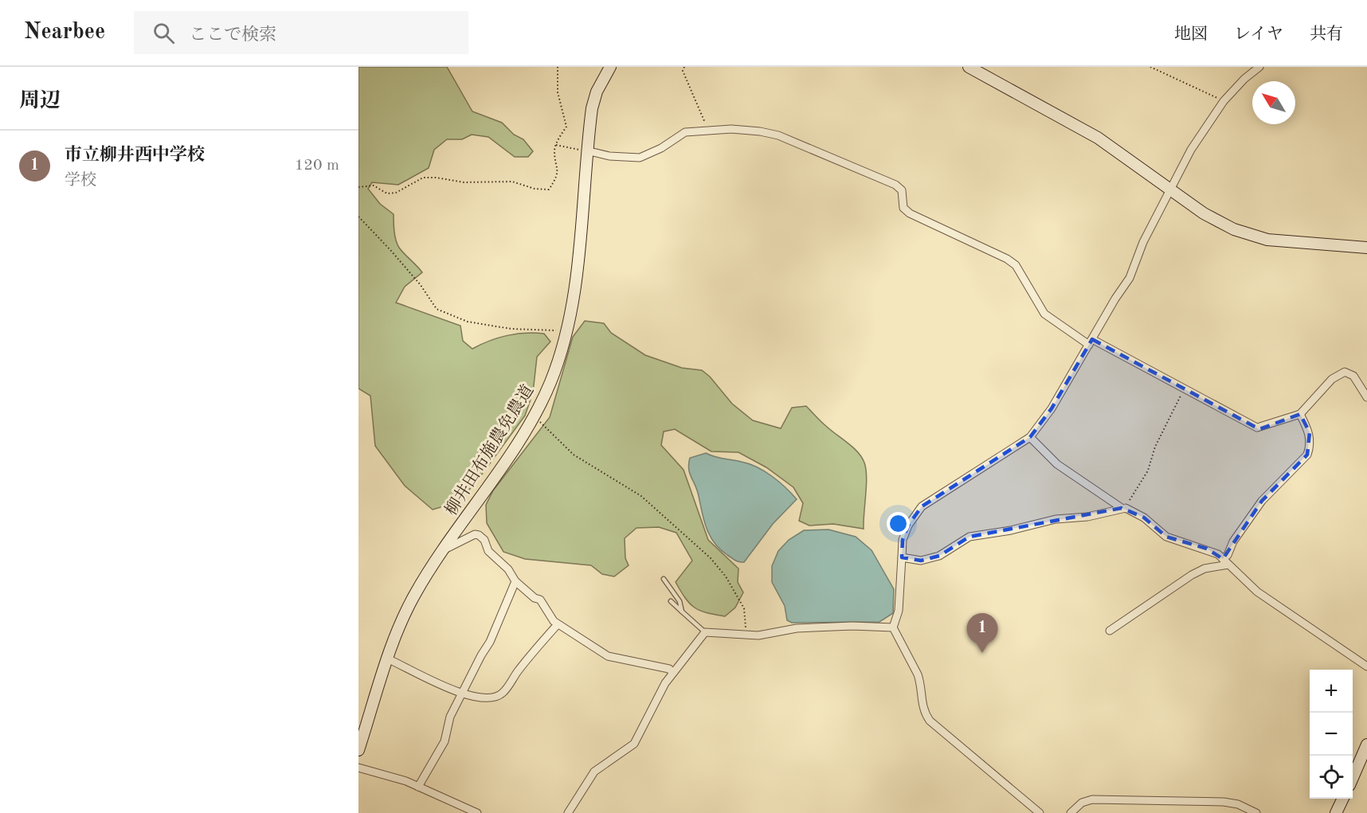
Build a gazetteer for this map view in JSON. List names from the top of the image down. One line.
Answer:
{"streets":{"street":["柳井田布施農免農道"]},"north":"top left","page":{"header":"Nearbee","search":"ここで検索","nav":["地図","レイヤ","共有"],"heading":"周辺","list":[{"mark":"1","name":"市立柳井西中学校","note":"学校","value":"120 m"}],"pins":"1","map_buttons":["+","−"]}}
